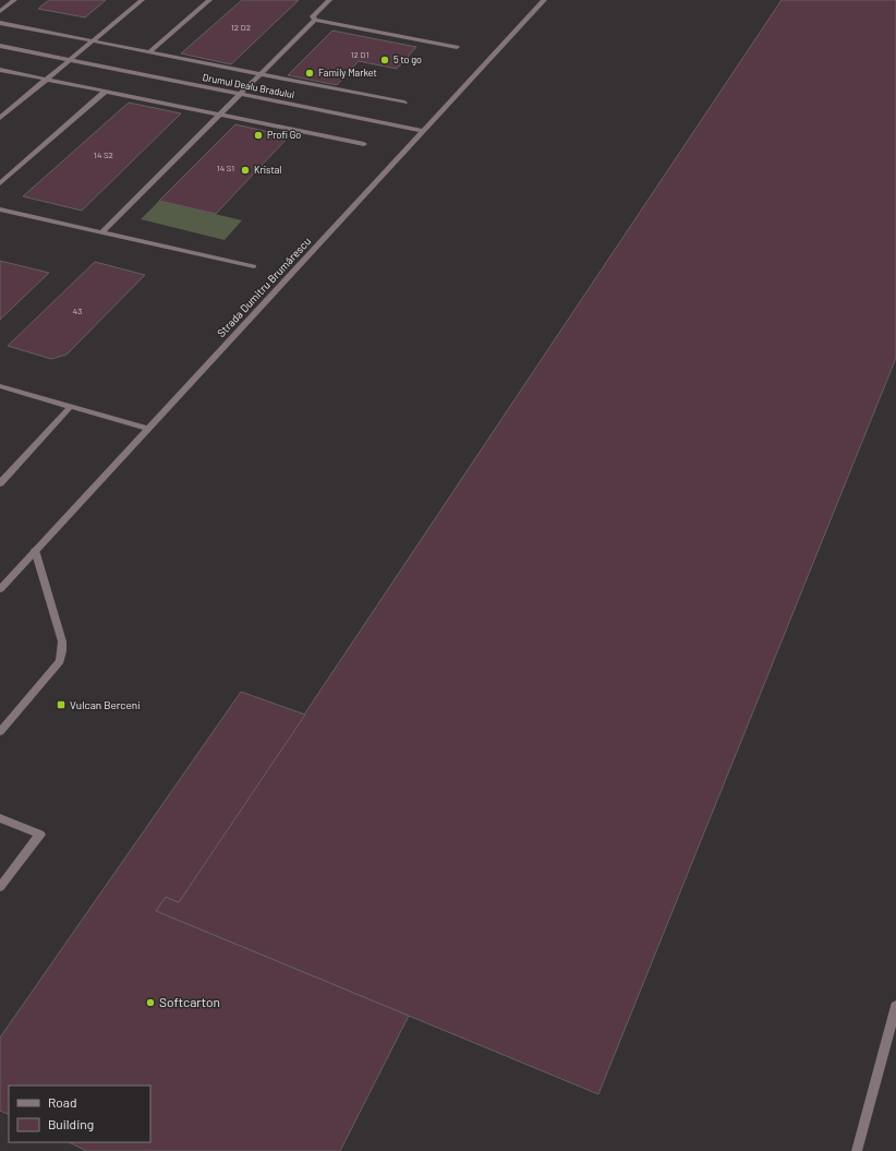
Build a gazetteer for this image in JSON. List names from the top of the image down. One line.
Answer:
{"streets":{"street":["Drumul Dealu Bradului","Strada Dumitru Brumărescu"]},"crossings":[["Drumul Dealu Bradului","Strada Dumitru Brumărescu"]],"places":{"other":["5 to go","Family Market","Profi Go","Kristal","Softcarton"],"transit":["Vulcan Berceni"]},"house_numbers":["12 D2","12 D1","14 S2","14 S1","43"],"legend":["Road","Building"]}
